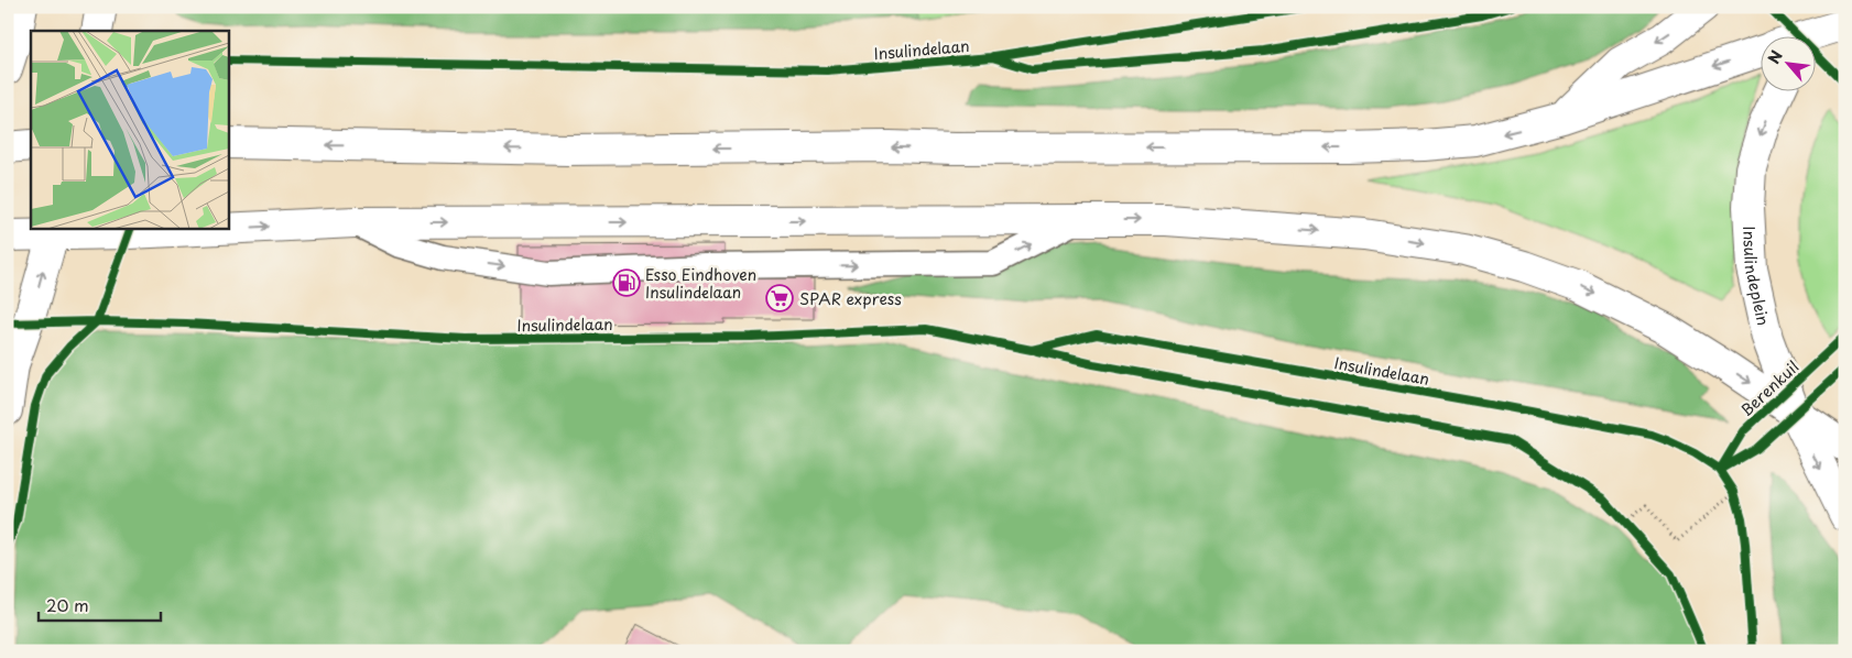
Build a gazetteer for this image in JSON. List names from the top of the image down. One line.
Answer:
{"streets":{"main road":["Insulindeplein"],"cycle path":["Insulindelaan","Berenkuil"]},"one_way":["Insulindeplein"],"places":{"fuel station":["Esso Eindhoven Insulindelaan"],"supermarket":["SPAR express"]},"scale_bar":"20 m","north":"top left"}
